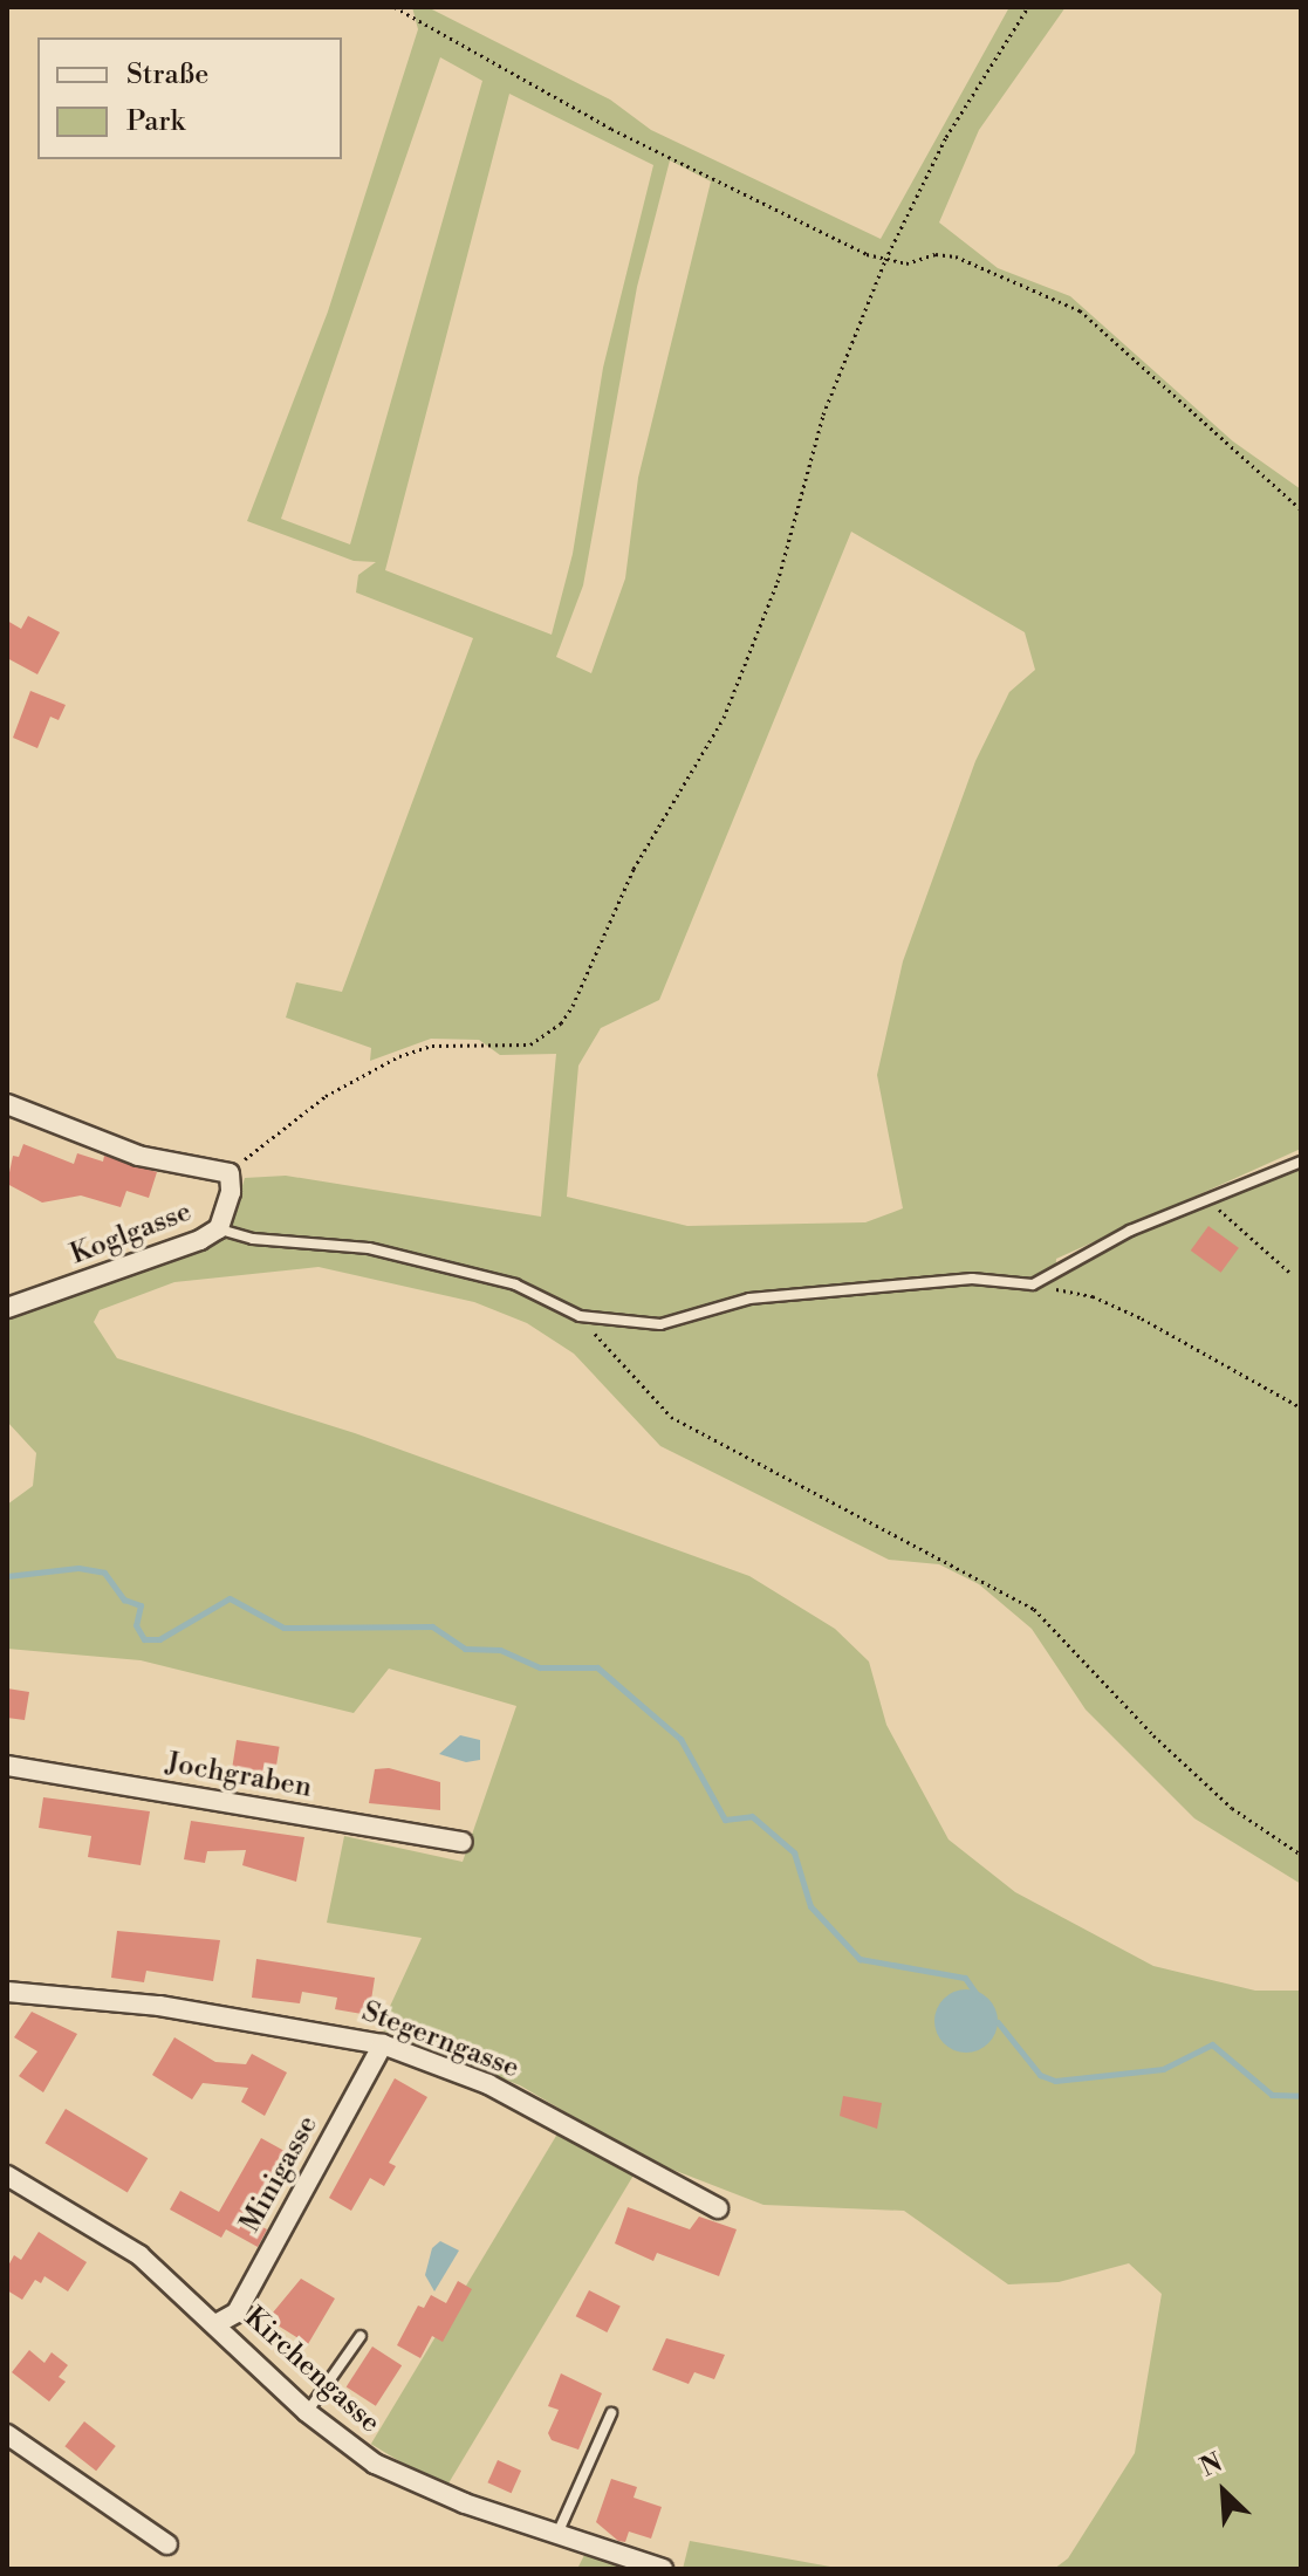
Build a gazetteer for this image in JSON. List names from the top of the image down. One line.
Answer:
{"streets":{"street":["Koglgasse","Jochgraben","Stegerngasse","Minigasse","Kirchengasse"]},"crossings":[["Stegerngasse","Minigasse"],["Minigasse","Kirchengasse"]],"legend":["Straße","Park"],"north":"top left"}
